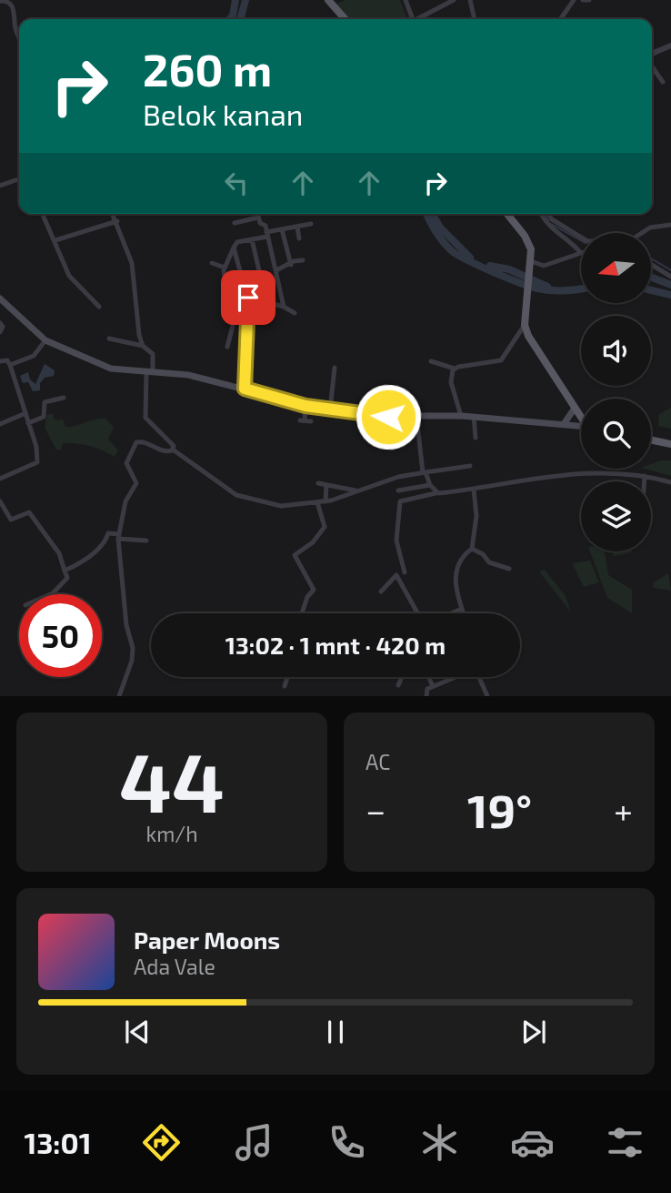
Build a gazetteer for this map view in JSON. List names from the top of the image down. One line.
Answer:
{"north":"left","page":{"turn":["260 m","Belok kanan"],"limit":"50","trip":"13:02 · 1 mnt · 420 m","tile":[["44","km/h"],"AC"],"heat":["−","19°","+"],"song":["Paper Moons","Ada Vale"],"tabs":"13:01"}}
